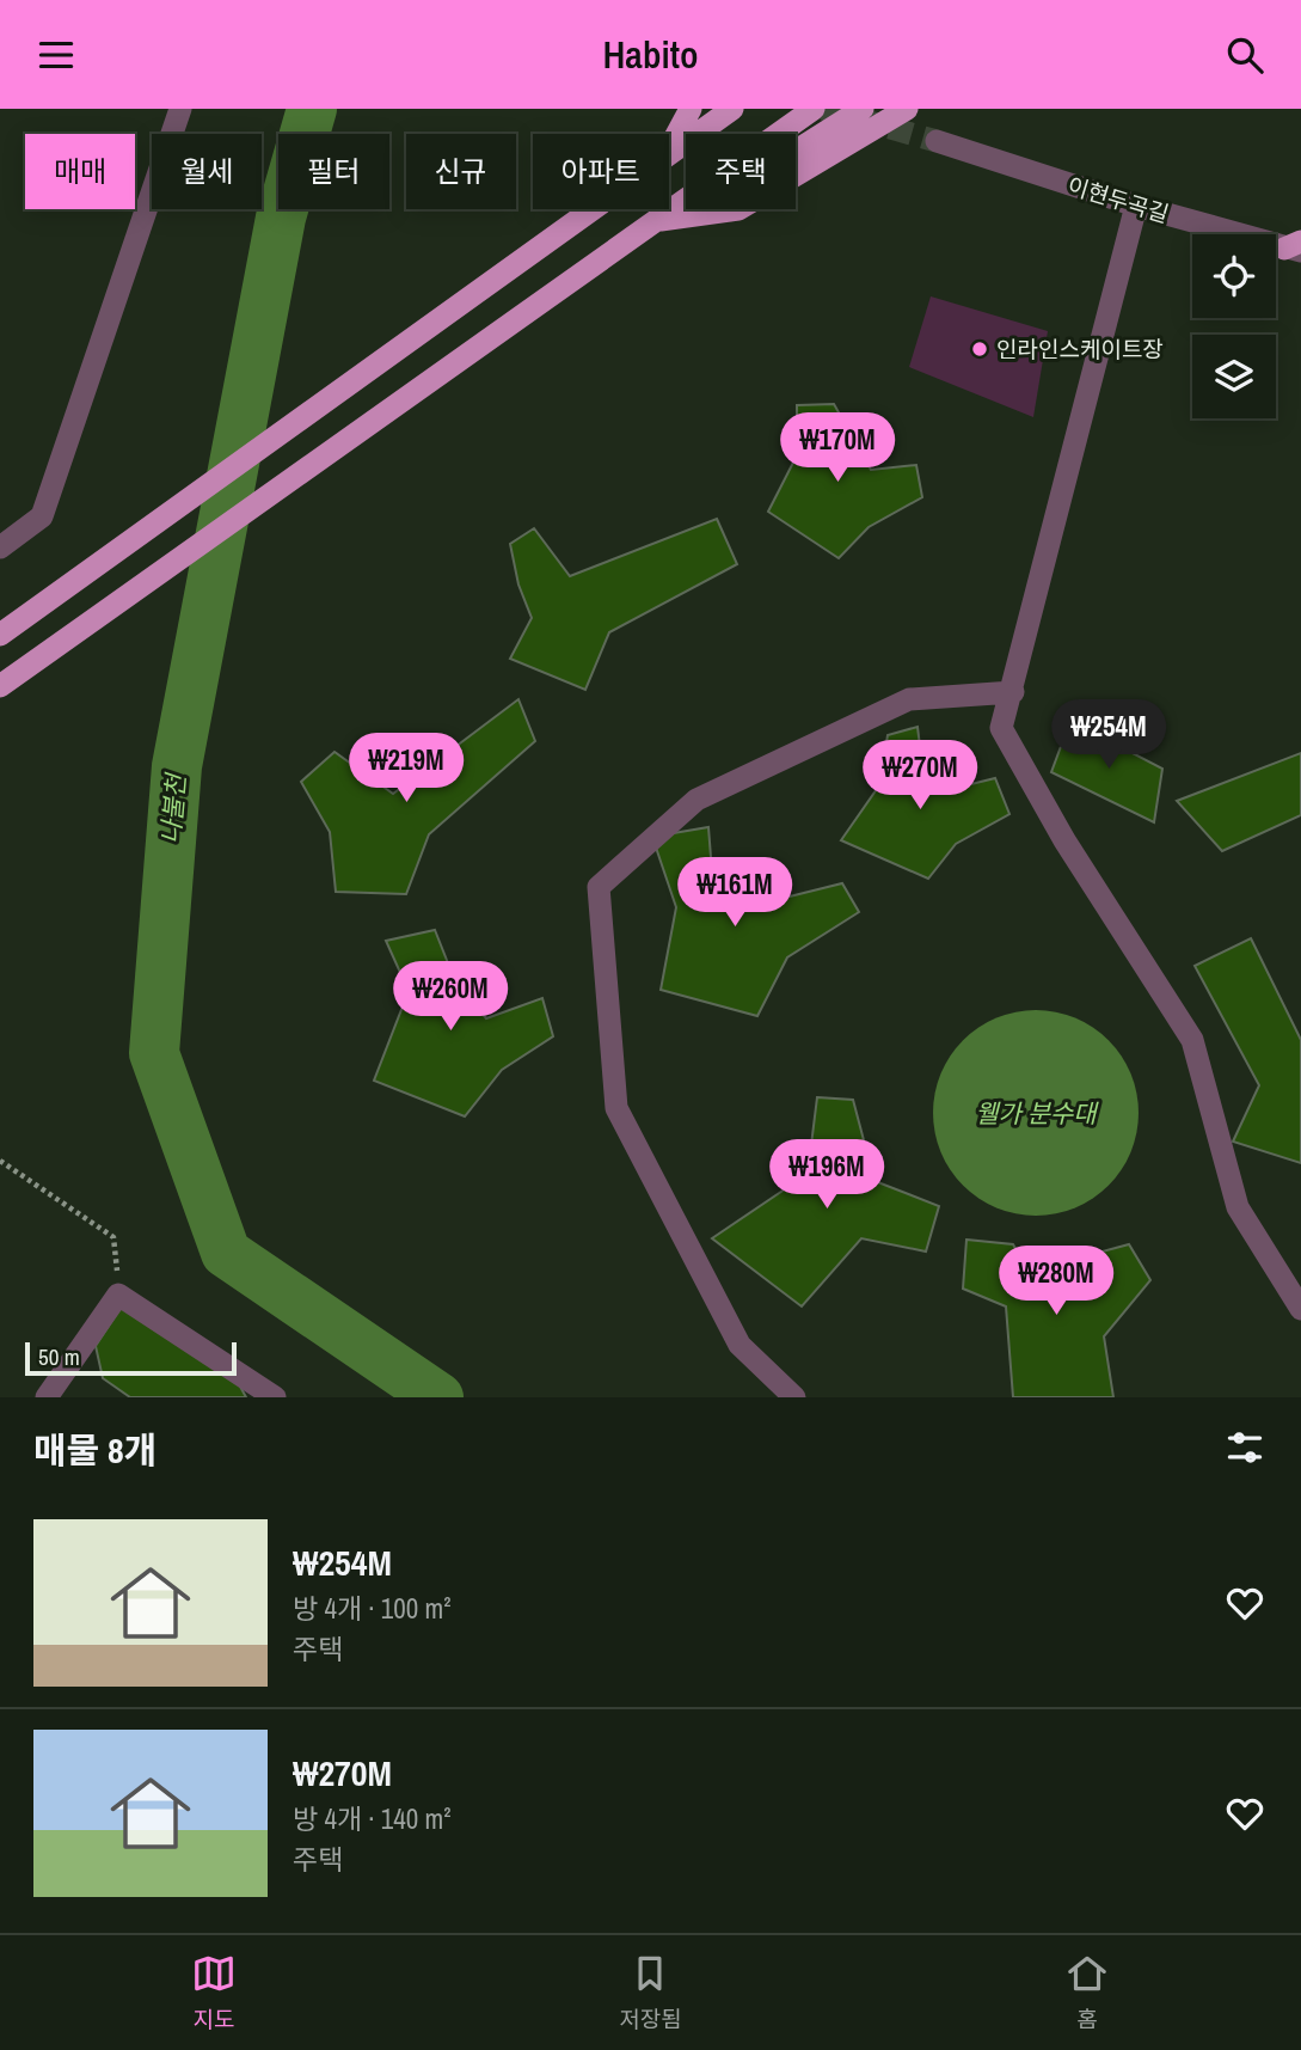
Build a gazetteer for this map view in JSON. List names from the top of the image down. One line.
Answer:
{"streets":{"street":["이현두곡길"]},"water":["나불천","웰가 분수대"],"places":["인라인스케이트장"],"scale_bar":"50 m","page":{"header":"Habito","chip":["매매","월세","필터","신규","아파트","주택"],"price":["₩170M","₩254M","₩219M","₩270M","₩161M","₩260M","₩196M","₩280M"],"scale":"50 m","heading":"매물 8개","list":[{"name":"₩254M","note":"방 4개 · 100 m² · 주택"},{"name":"₩270M","note":"방 4개 · 140 m² · 주택"}],"tabs":["지도","저장됨","홈"]}}
